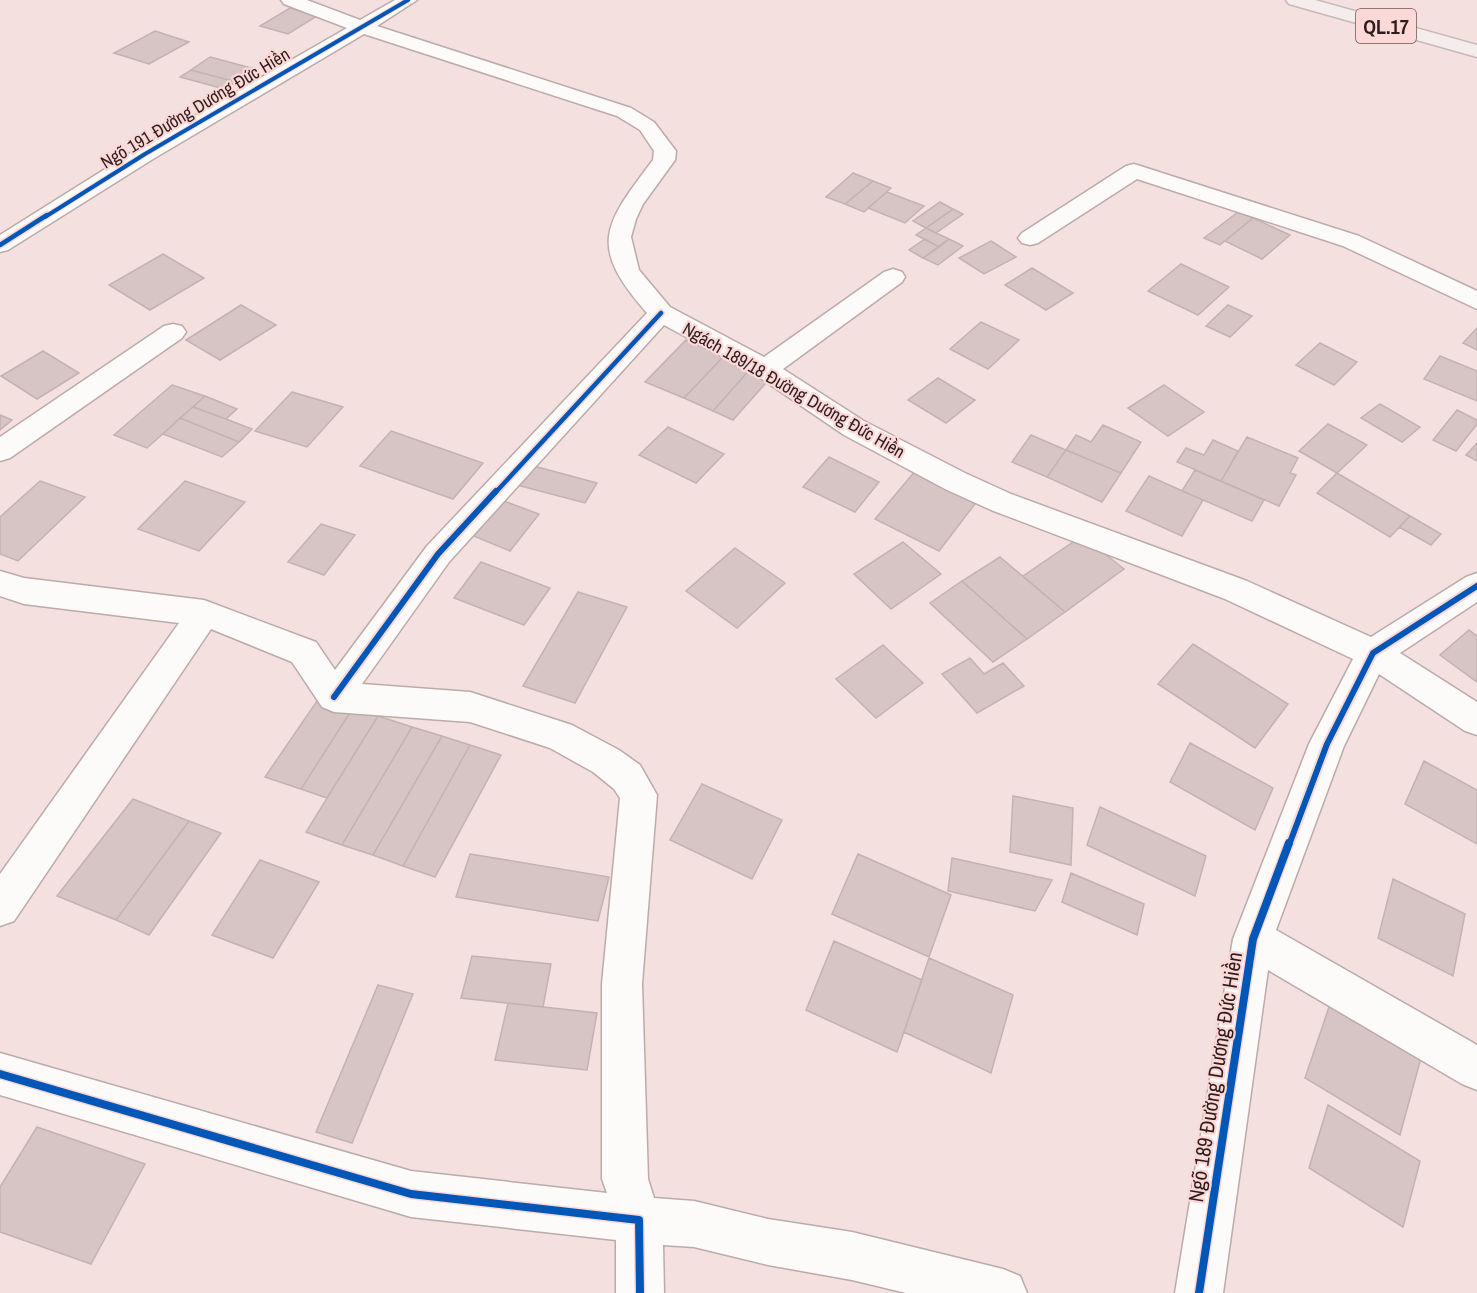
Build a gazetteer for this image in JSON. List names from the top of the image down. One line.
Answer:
{"streets":{"highway":["QL.17"],"street":["Ngõ 191 Đường Dương Đức Hiền","Ngách 189/18 Đường Dương Đức Hiền","Ngõ 189 Đường Dương Đức Hiền"]},"crossings":[["Ngõ 191 Đường Dương Đức Hiền","Ngách 189/18 Đường Dương Đức Hiền"],["Ngách 189/18 Đường Dương Đức Hiền","Ngõ 189 Đường Dương Đức Hiền"]]}
